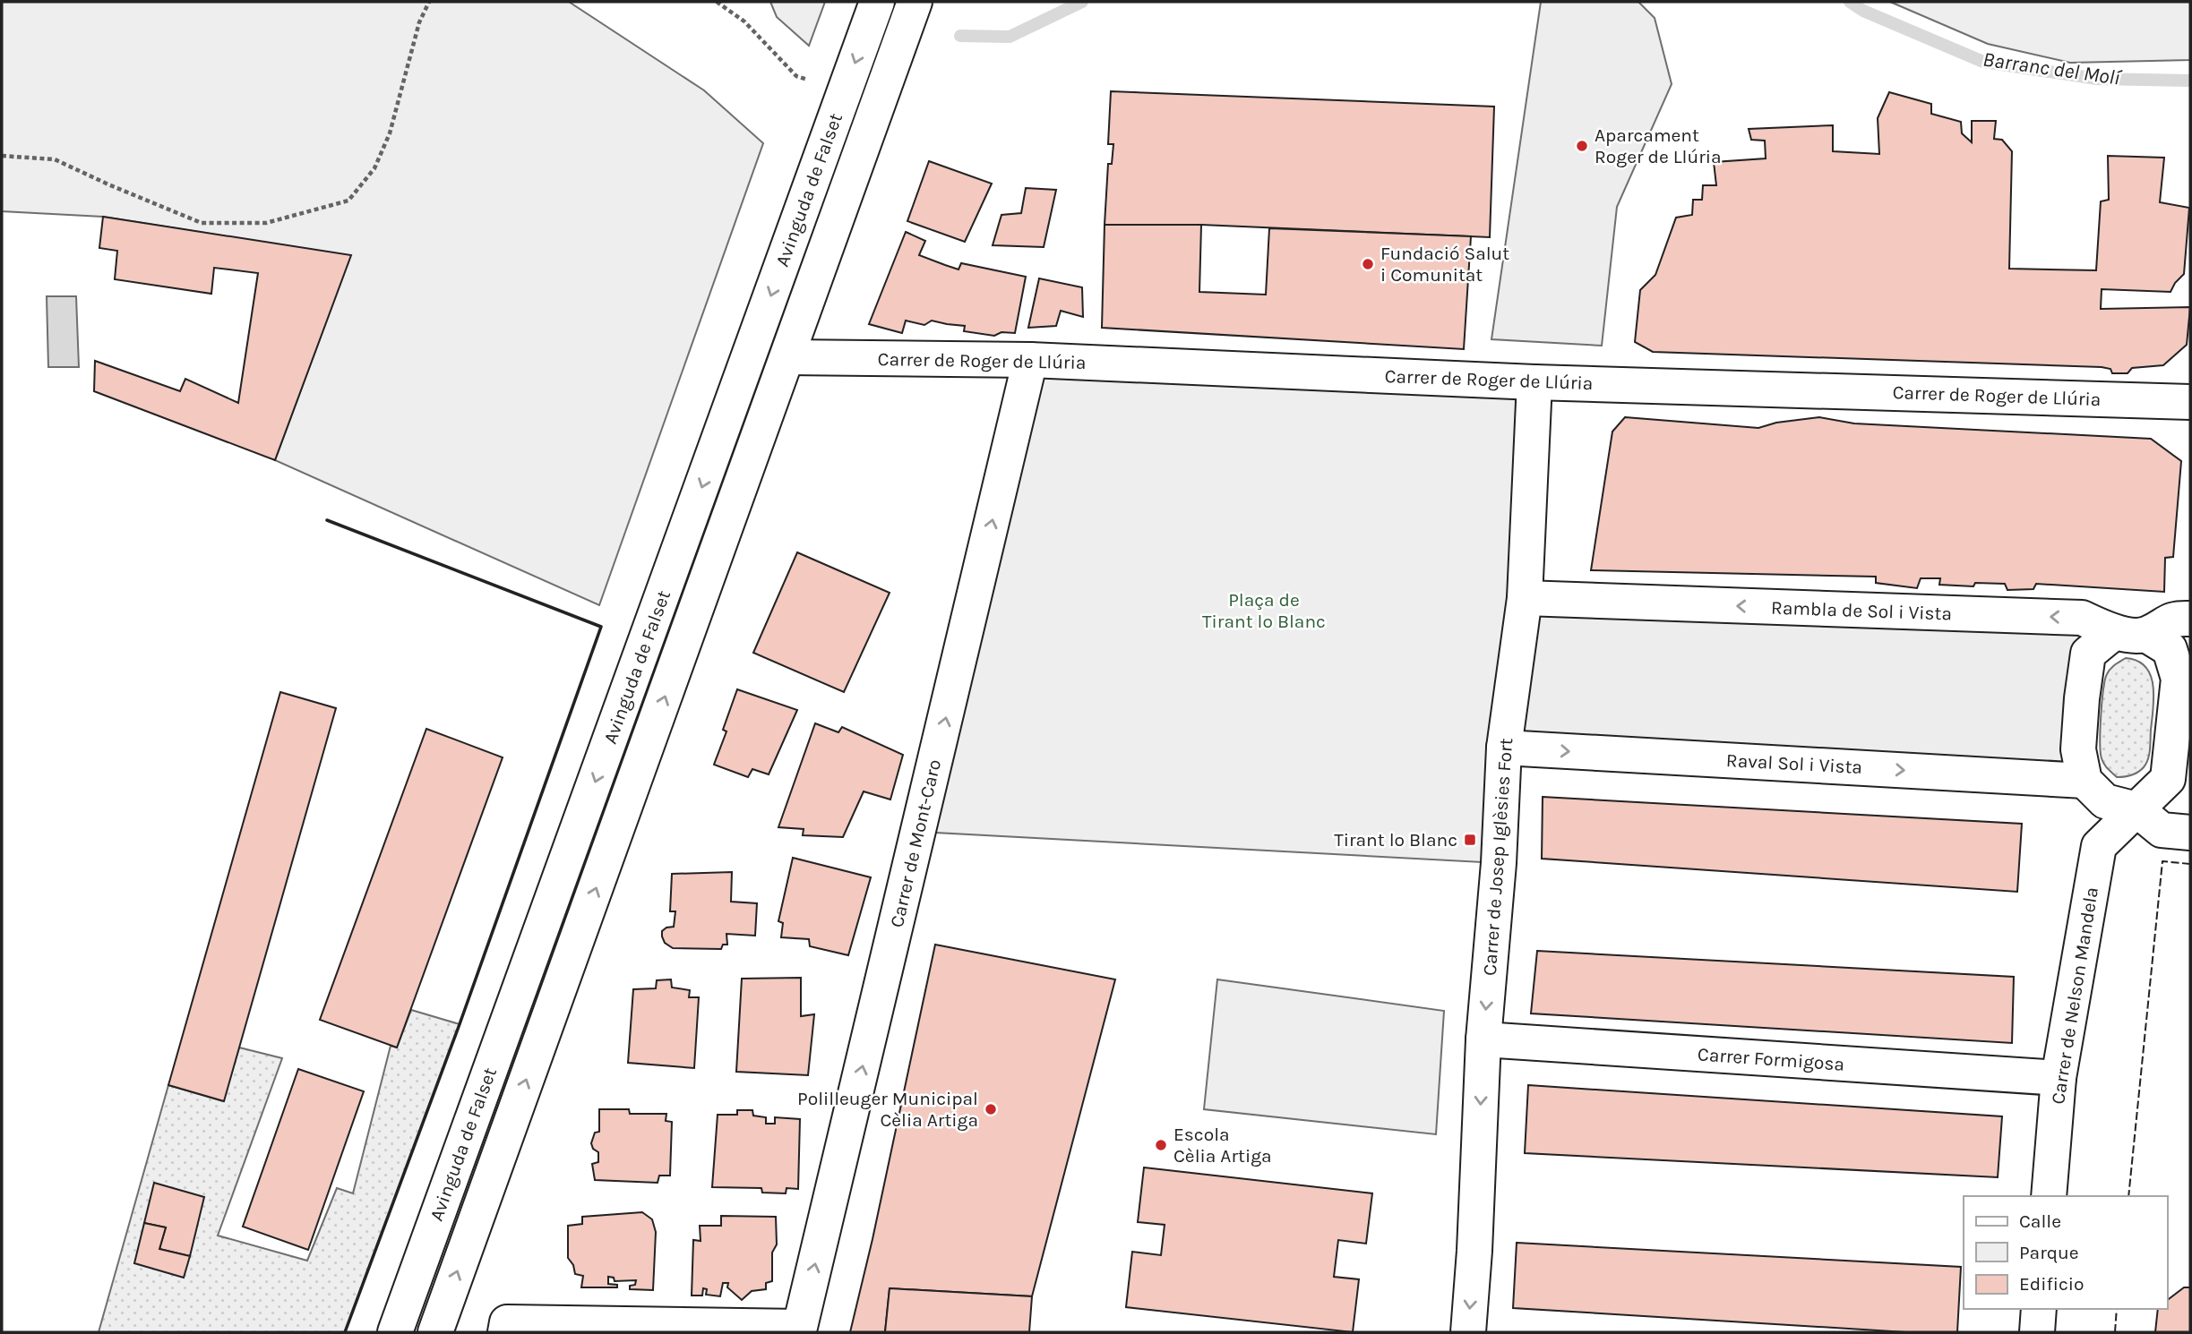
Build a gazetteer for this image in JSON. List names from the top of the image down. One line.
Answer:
{"streets":{"street":["Avinguda de Falset","Carrer de Roger de Llúria","Rambla de Sol i Vista","Raval Sol i Vista","Carrer de Mont-Caro","Carrer de Josep Iglèsies Fort","Carrer de Nelson Mandela","Carrer Formigosa"]},"crossings":[["Avinguda de Falset","Carrer de Roger de Llúria"],["Carrer de Roger de Llúria","Carrer de Mont-Caro"],["Carrer de Roger de Llúria","Carrer de Josep Iglèsies Fort"],["Rambla de Sol i Vista","Carrer de Josep Iglèsies Fort"],["Rambla de Sol i Vista","Carrer de Nelson Mandela"],["Raval Sol i Vista","Carrer de Josep Iglèsies Fort"],["Carrer de Josep Iglèsies Fort","Carrer Formigosa"],["Carrer de Nelson Mandela","Carrer Formigosa"]],"one_way":["Rambla de Sol i Vista","Raval Sol i Vista","Carrer de Mont-Caro","Carrer de Josep Iglèsies Fort"],"water":["Barranc del Molí"],"parks":["Plaça de Tirant lo Blanc"],"places":{"other":["Aparcament Roger de Llúria","Fundació Salut i Comunitat","Polilleuger Municipal Cèlia Artiga","Escola Cèlia Artiga"],"transit":["Tirant lo Blanc"]},"legend":["Calle","Parque","Edificio"]}
